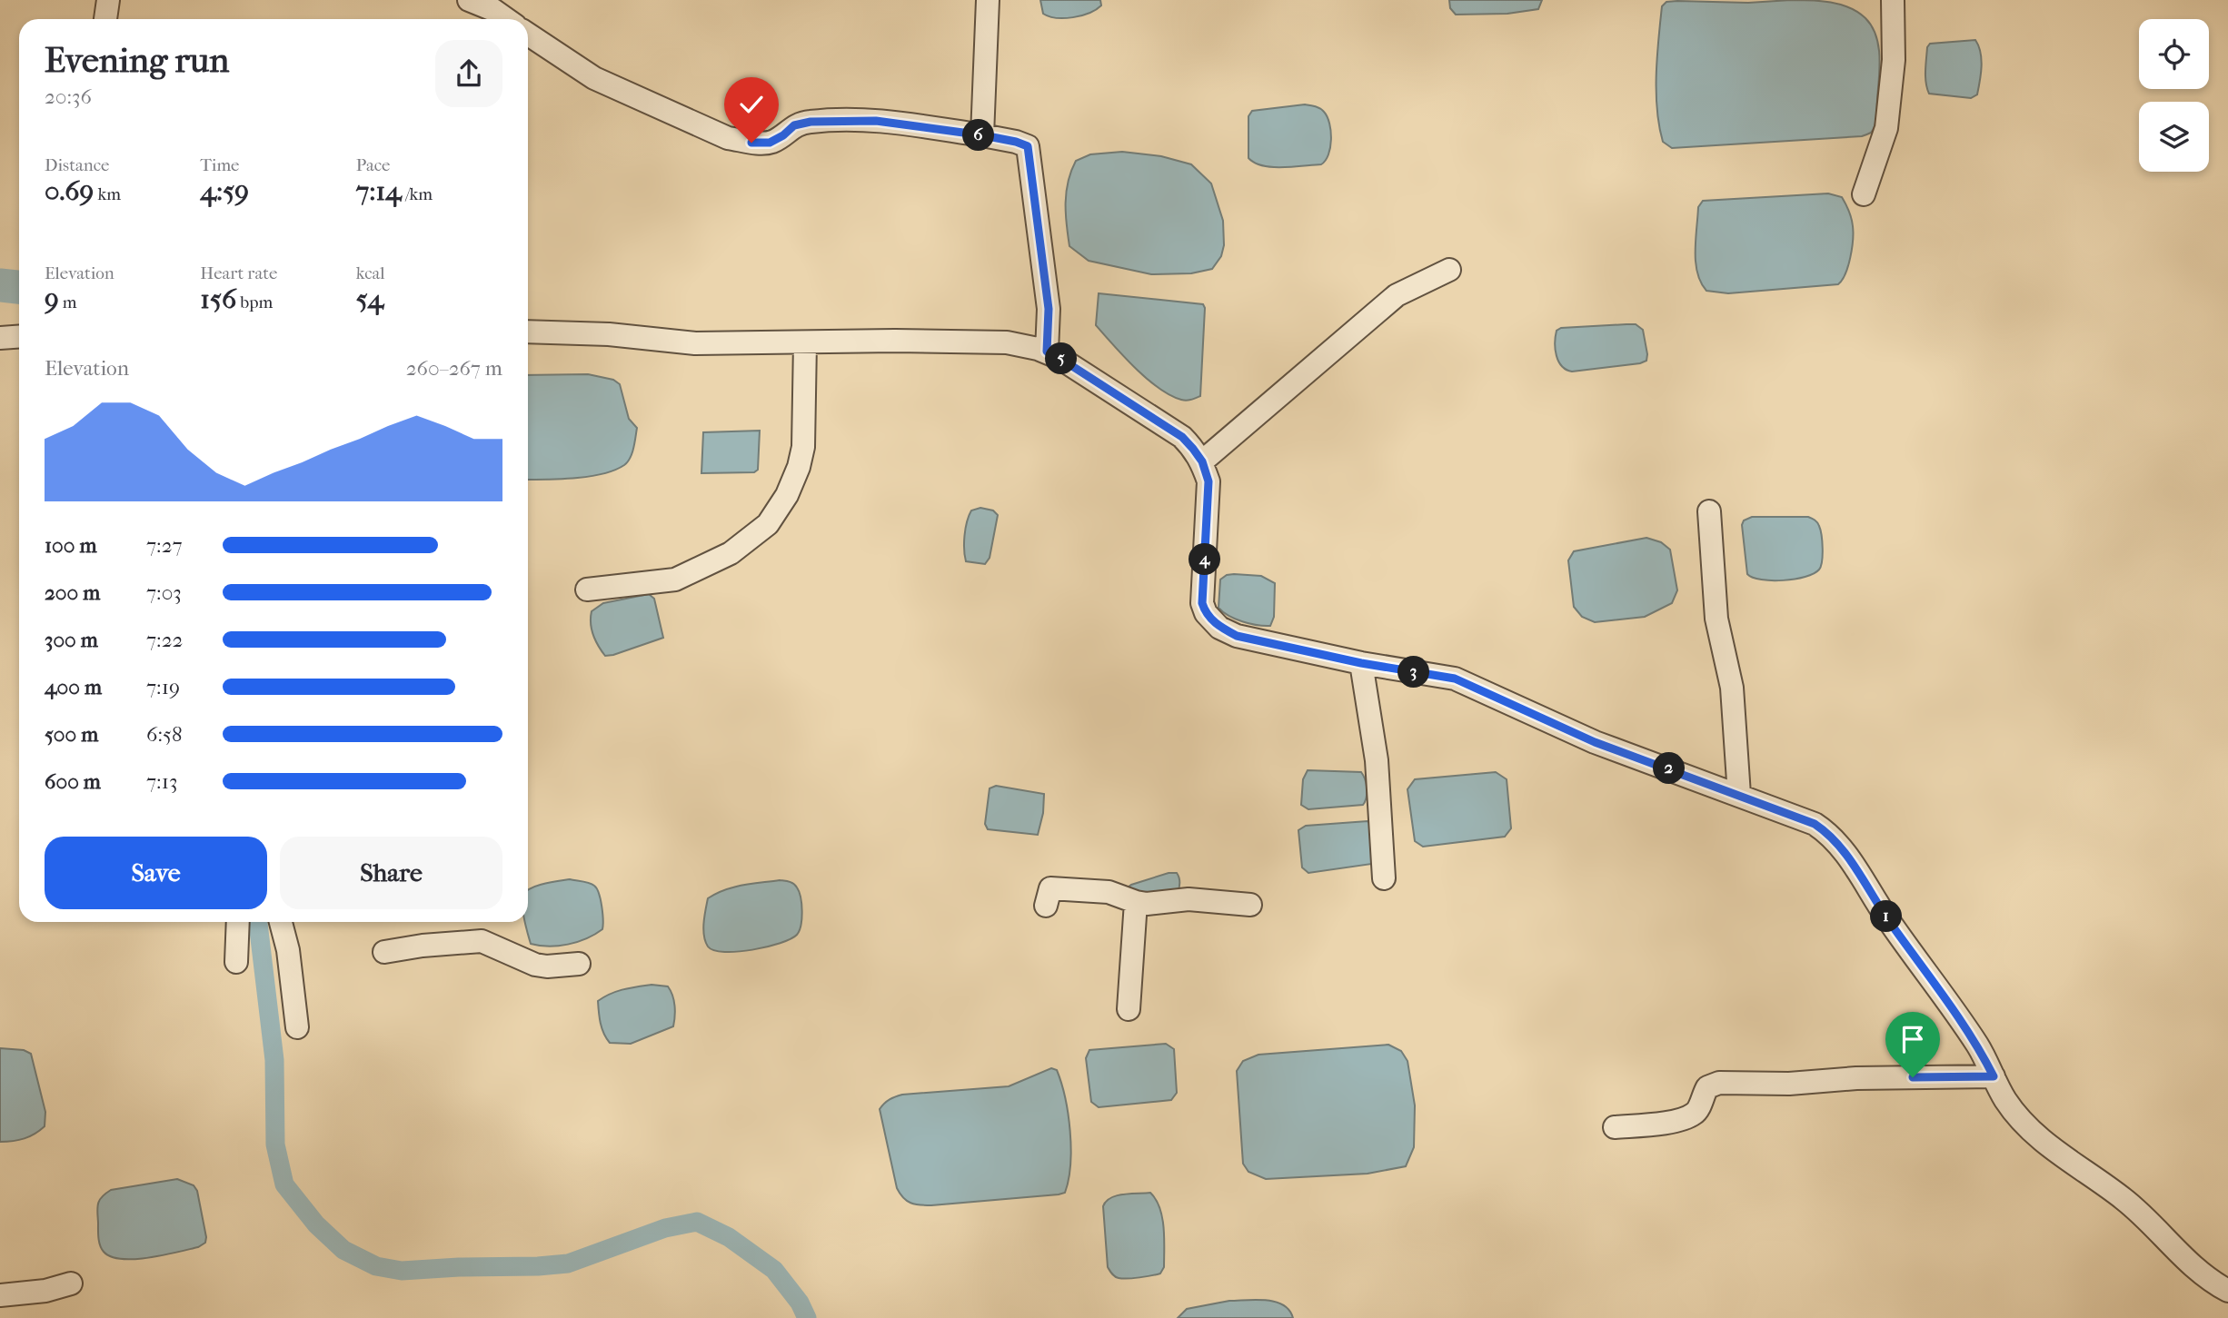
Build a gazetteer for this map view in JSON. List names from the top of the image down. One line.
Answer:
{"page":{"heading":["Evening run","20:36"],"pins":["6","5","4","3","2","1"],"stats":[["Distance","0.69 km"],["Time","4:59"],["Pace","7:14 /km"],["Elevation","9 m"],["Heart rate","156 bpm"],["kcal","54"]],"chart":["Elevation","260–267 m"],"list":[{"name":"100 m","note":"7:27"},{"name":"200 m","note":"7:03"},{"name":"300 m","note":"7:22"},{"name":"400 m","note":"7:19"},{"name":"500 m","note":"6:58"},{"name":"600 m","note":"7:13"}],"buttons":["Save","Share"]}}
